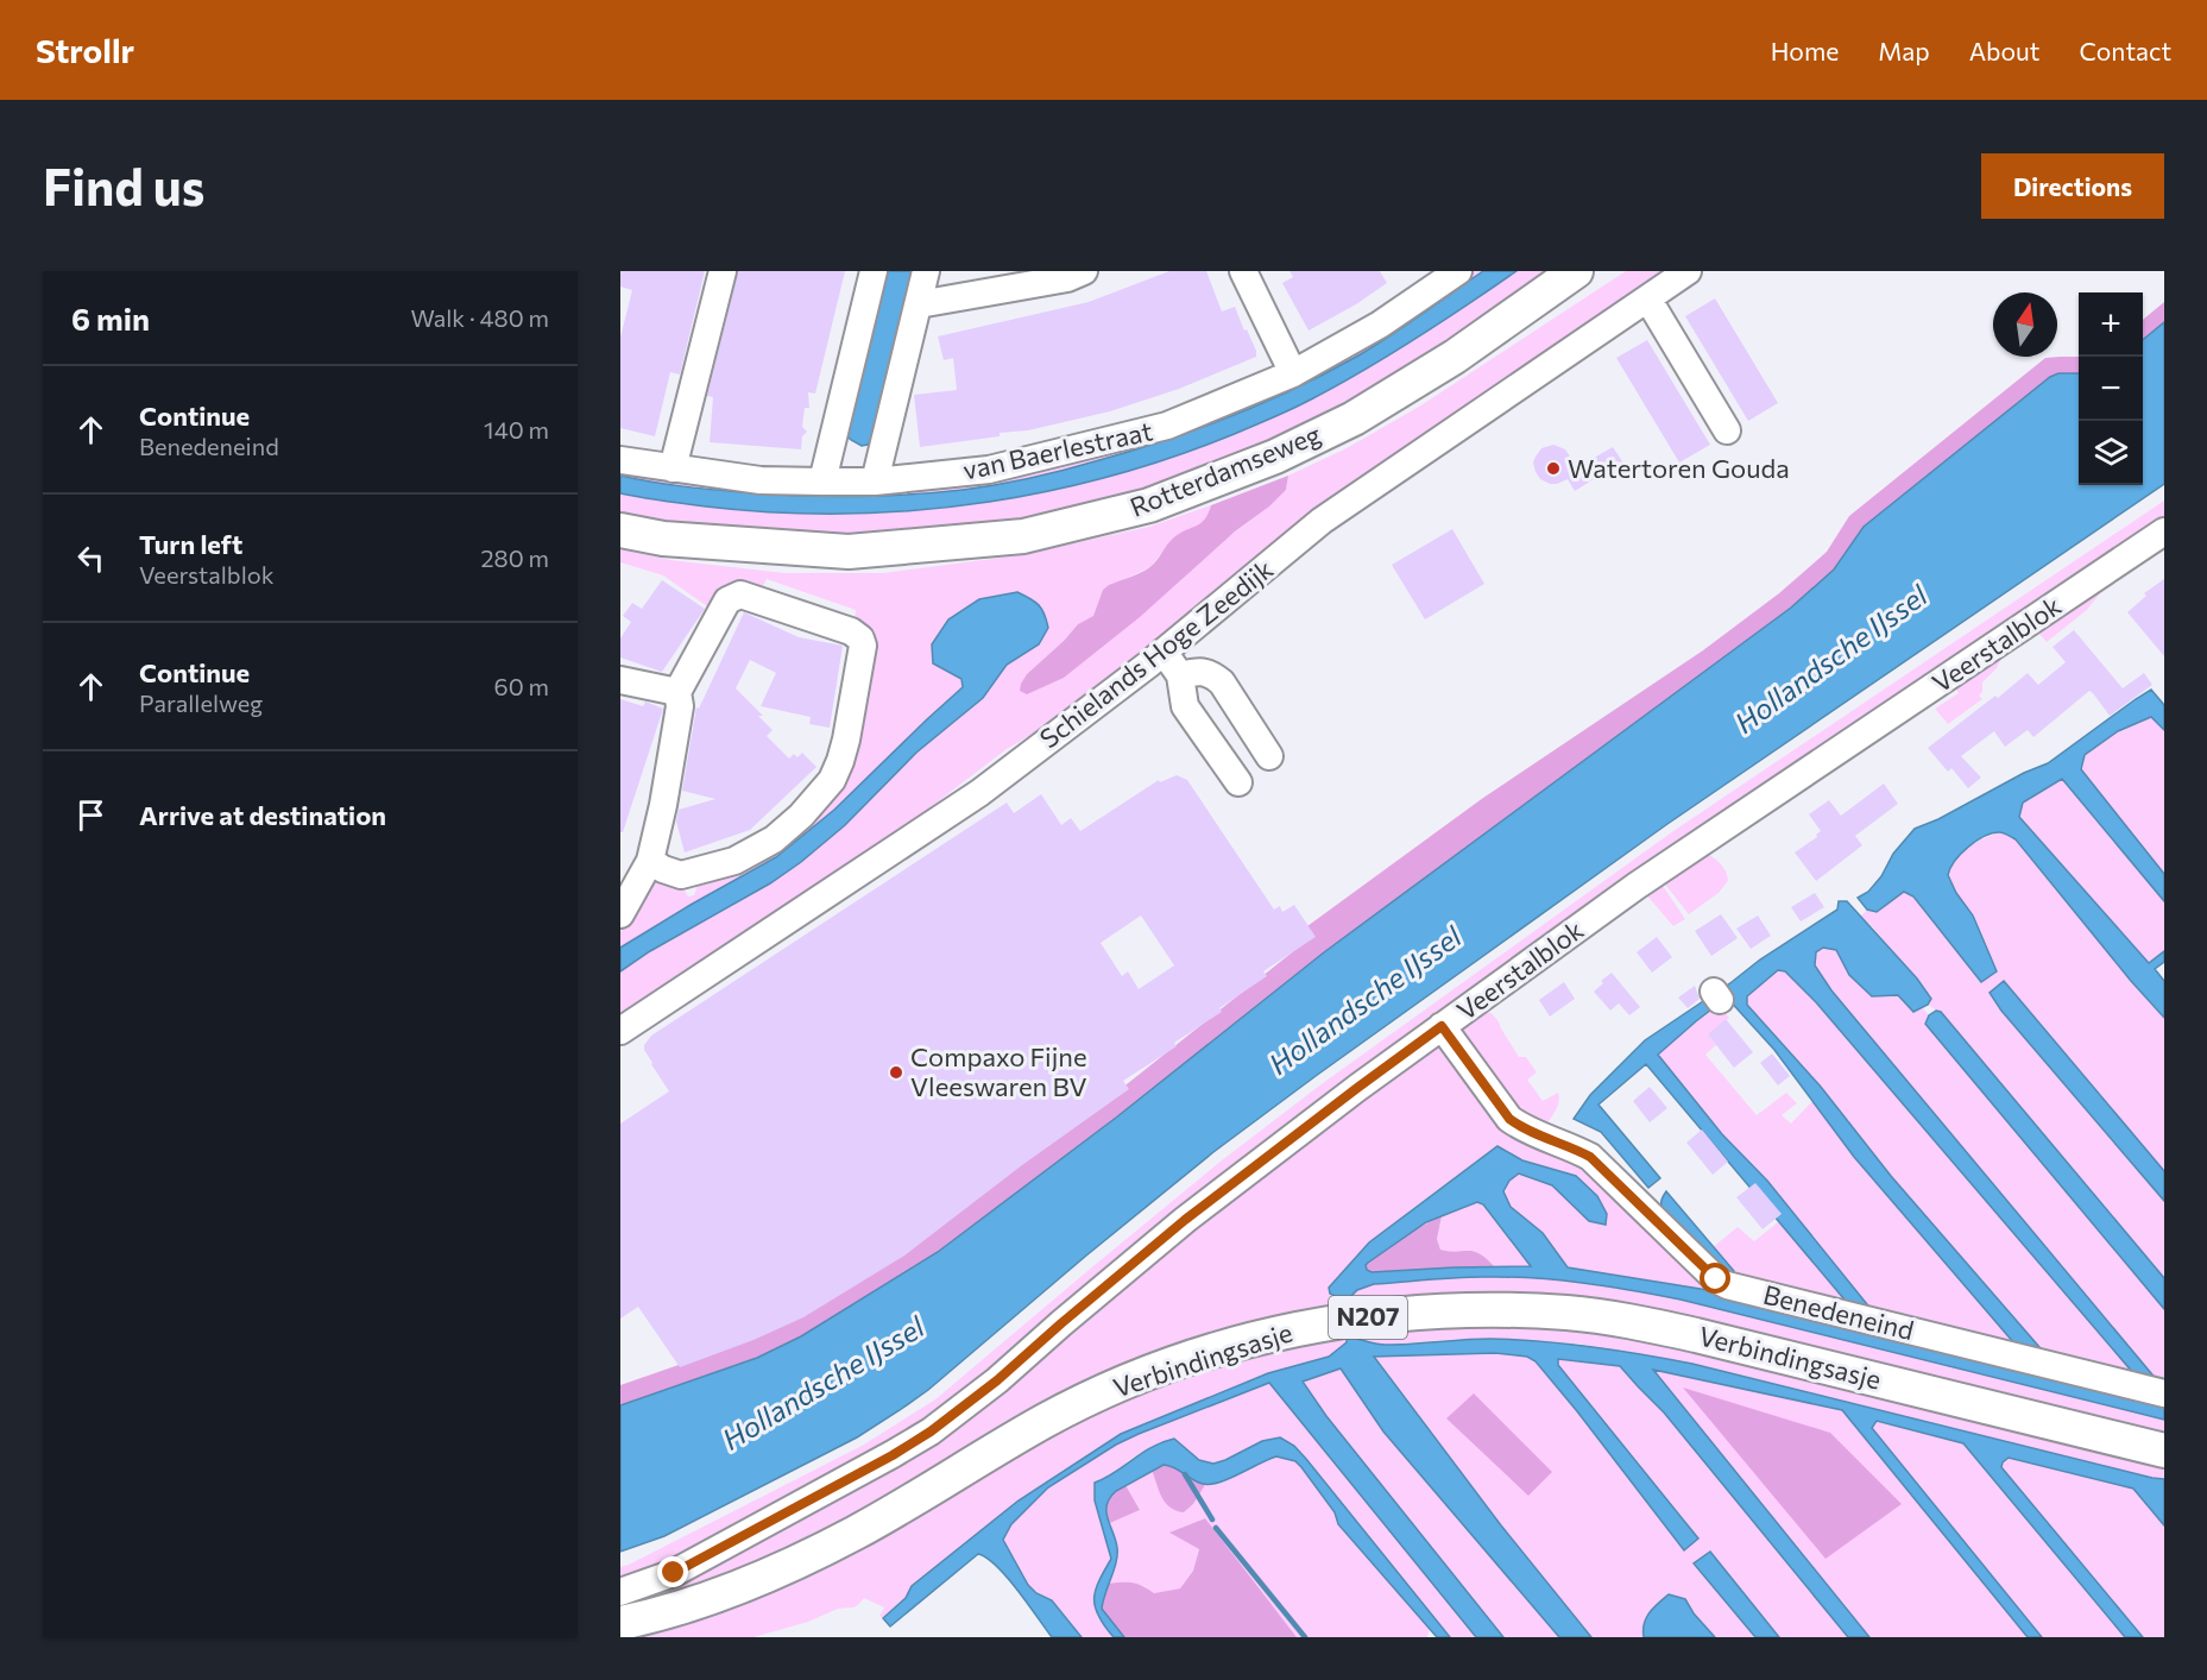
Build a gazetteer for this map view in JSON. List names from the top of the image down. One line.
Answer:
{"streets":{"main road":["Rotterdamseweg","N207","Verbindingsasje"],"street":["van Baerlestraat","Veerstalblok","Schielands Hoge Zeedijk","Benedeneind"]},"crossings":[["Veerstalblok","Benedeneind"]],"water":["Hollandsche IJssel"],"places":["Watertoren Gouda","Compaxo Fijne Vleeswaren BV"],"north":"top","page":{"header":"Strollr","nav":["Home","Map","About","Contact"],"buttons":"Directions","title":"Find us","heading":["6 min","Walk · 480 m"],"map_buttons":["+","−"],"list":[["Continue","Benedeneind","140 m"],["Turn left","Veerstalblok","280 m"],["Continue","Parallelweg","60 m"],"Arrive at destination"]}}
